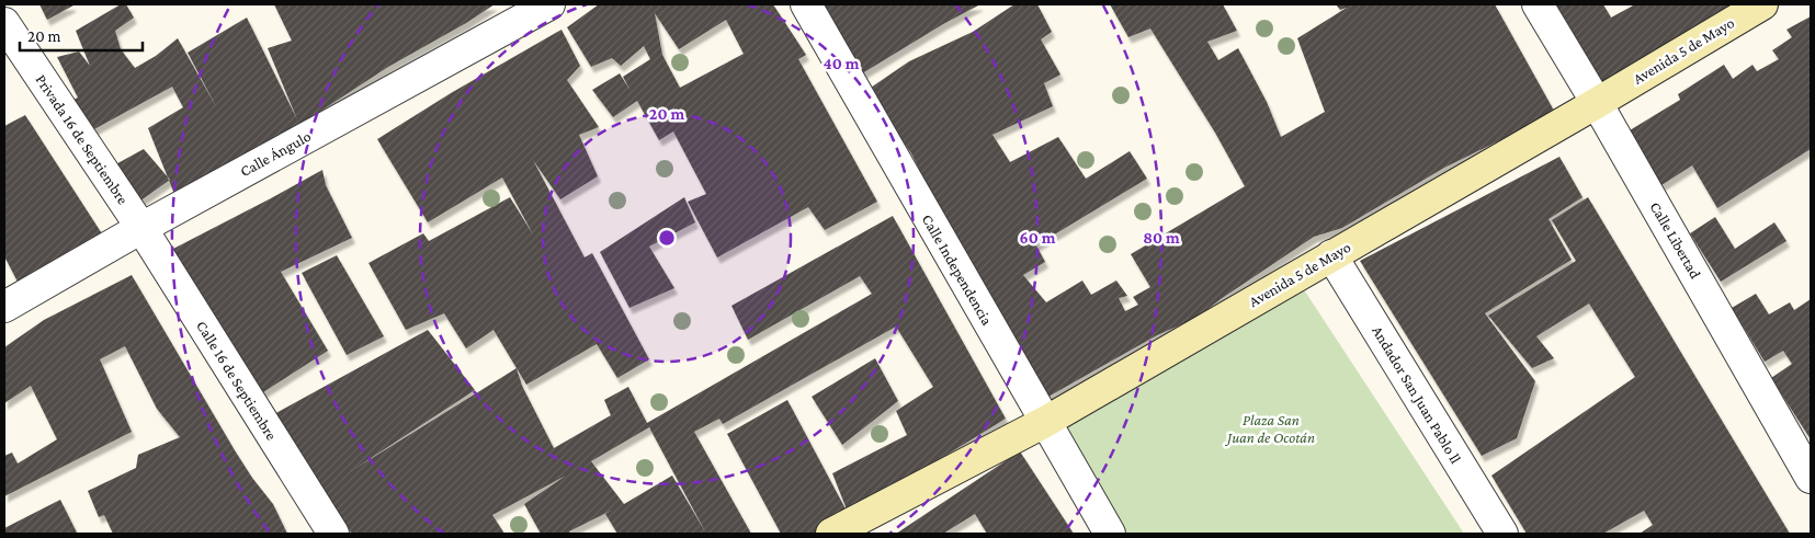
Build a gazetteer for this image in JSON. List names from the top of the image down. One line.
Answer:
{"streets":{"main road":["Avenida 5 de Mayo"],"street":["Privada 16 de Septiembre","Calle Ángulo","Calle Libertad","Calle Independencia","Calle 16 de Septiembre","Andador San Juan Pablo ll"]},"crossings":[["Avenida 5 de Mayo","Calle Libertad"],["Avenida 5 de Mayo","Calle Independencia"],["Avenida 5 de Mayo","Andador San Juan Pablo ll"],["Privada 16 de Septiembre","Calle Ángulo"],["Privada 16 de Septiembre","Calle 16 de Septiembre"],["Calle Ángulo","Calle 16 de Septiembre"]],"parks":["Plaza San Juan de Ocotán"],"scale_bar":"20 m","rings":["40 m","20 m","60 m","80 m"]}
